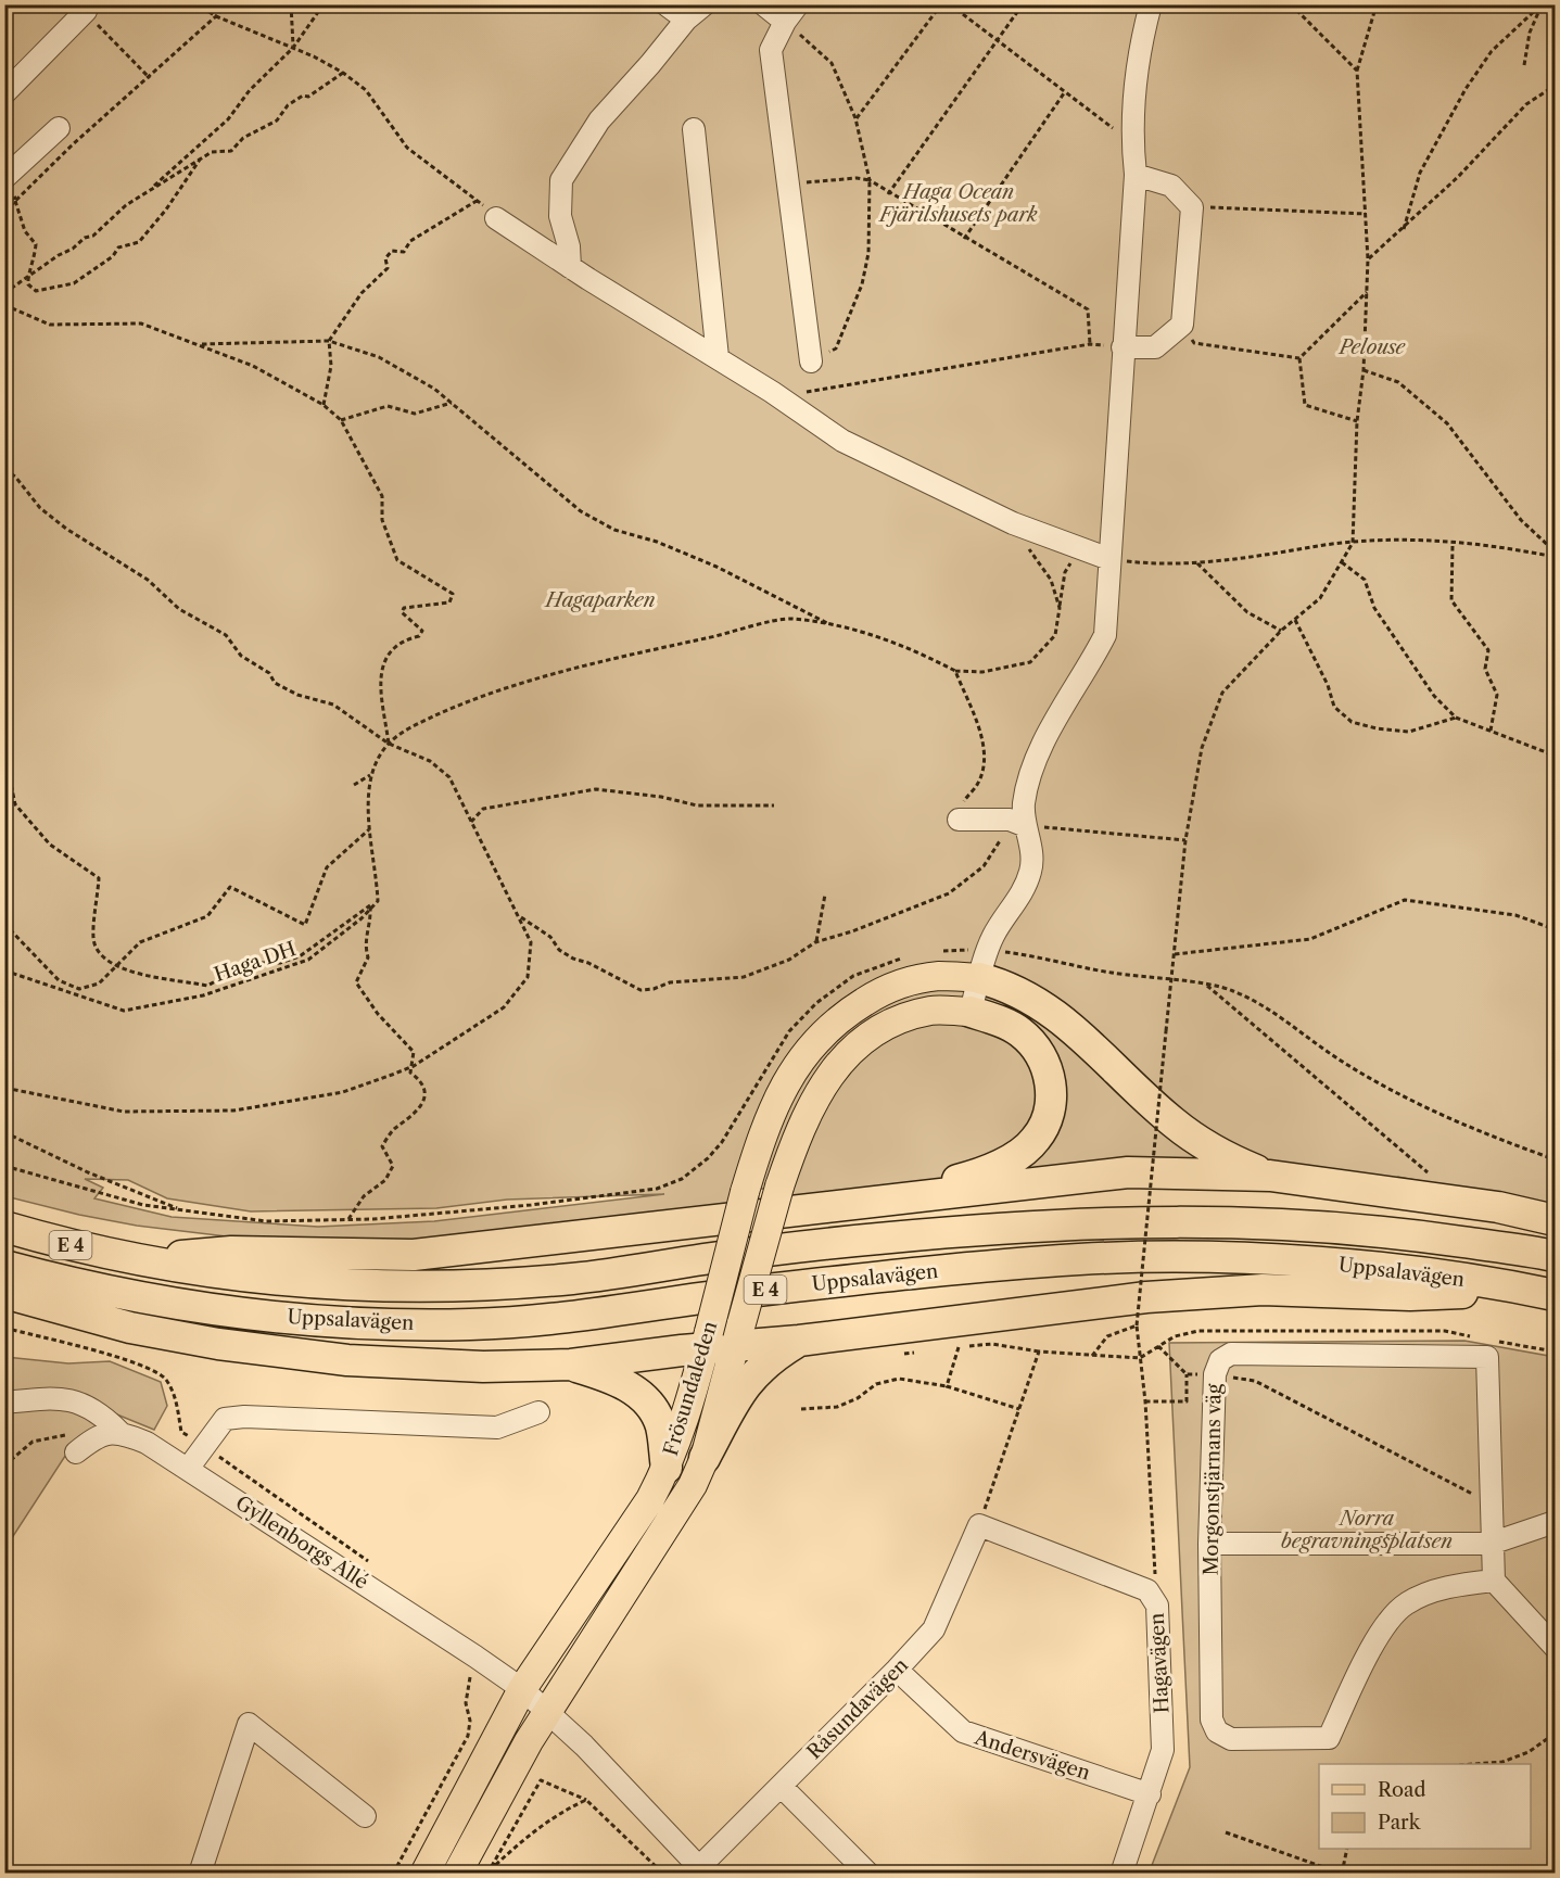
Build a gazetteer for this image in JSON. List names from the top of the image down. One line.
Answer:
{"streets":{"highway":["E 4","Uppsalavägen"],"main road":["Frösundaleden"],"street":["Morgonstjärnans väg","Gyllenborgs Allé","Hagavägen","Råsundavägen","Andersvägen"],"path":["Haga DH"]},"crossings":[["Frösundaleden","Gyllenborgs Allé"],["Frösundaleden","Råsundavägen"],["Gyllenborgs Allé","Råsundavägen"],["Hagavägen","Råsundavägen"],["Hagavägen","Andersvägen"],["Råsundavägen","Andersvägen"]],"parks":["Haga Ocean Fjärilshusets park","Pelouse","Hagaparken","Norra begravningsplatsen"],"legend":["Road","Park"]}
